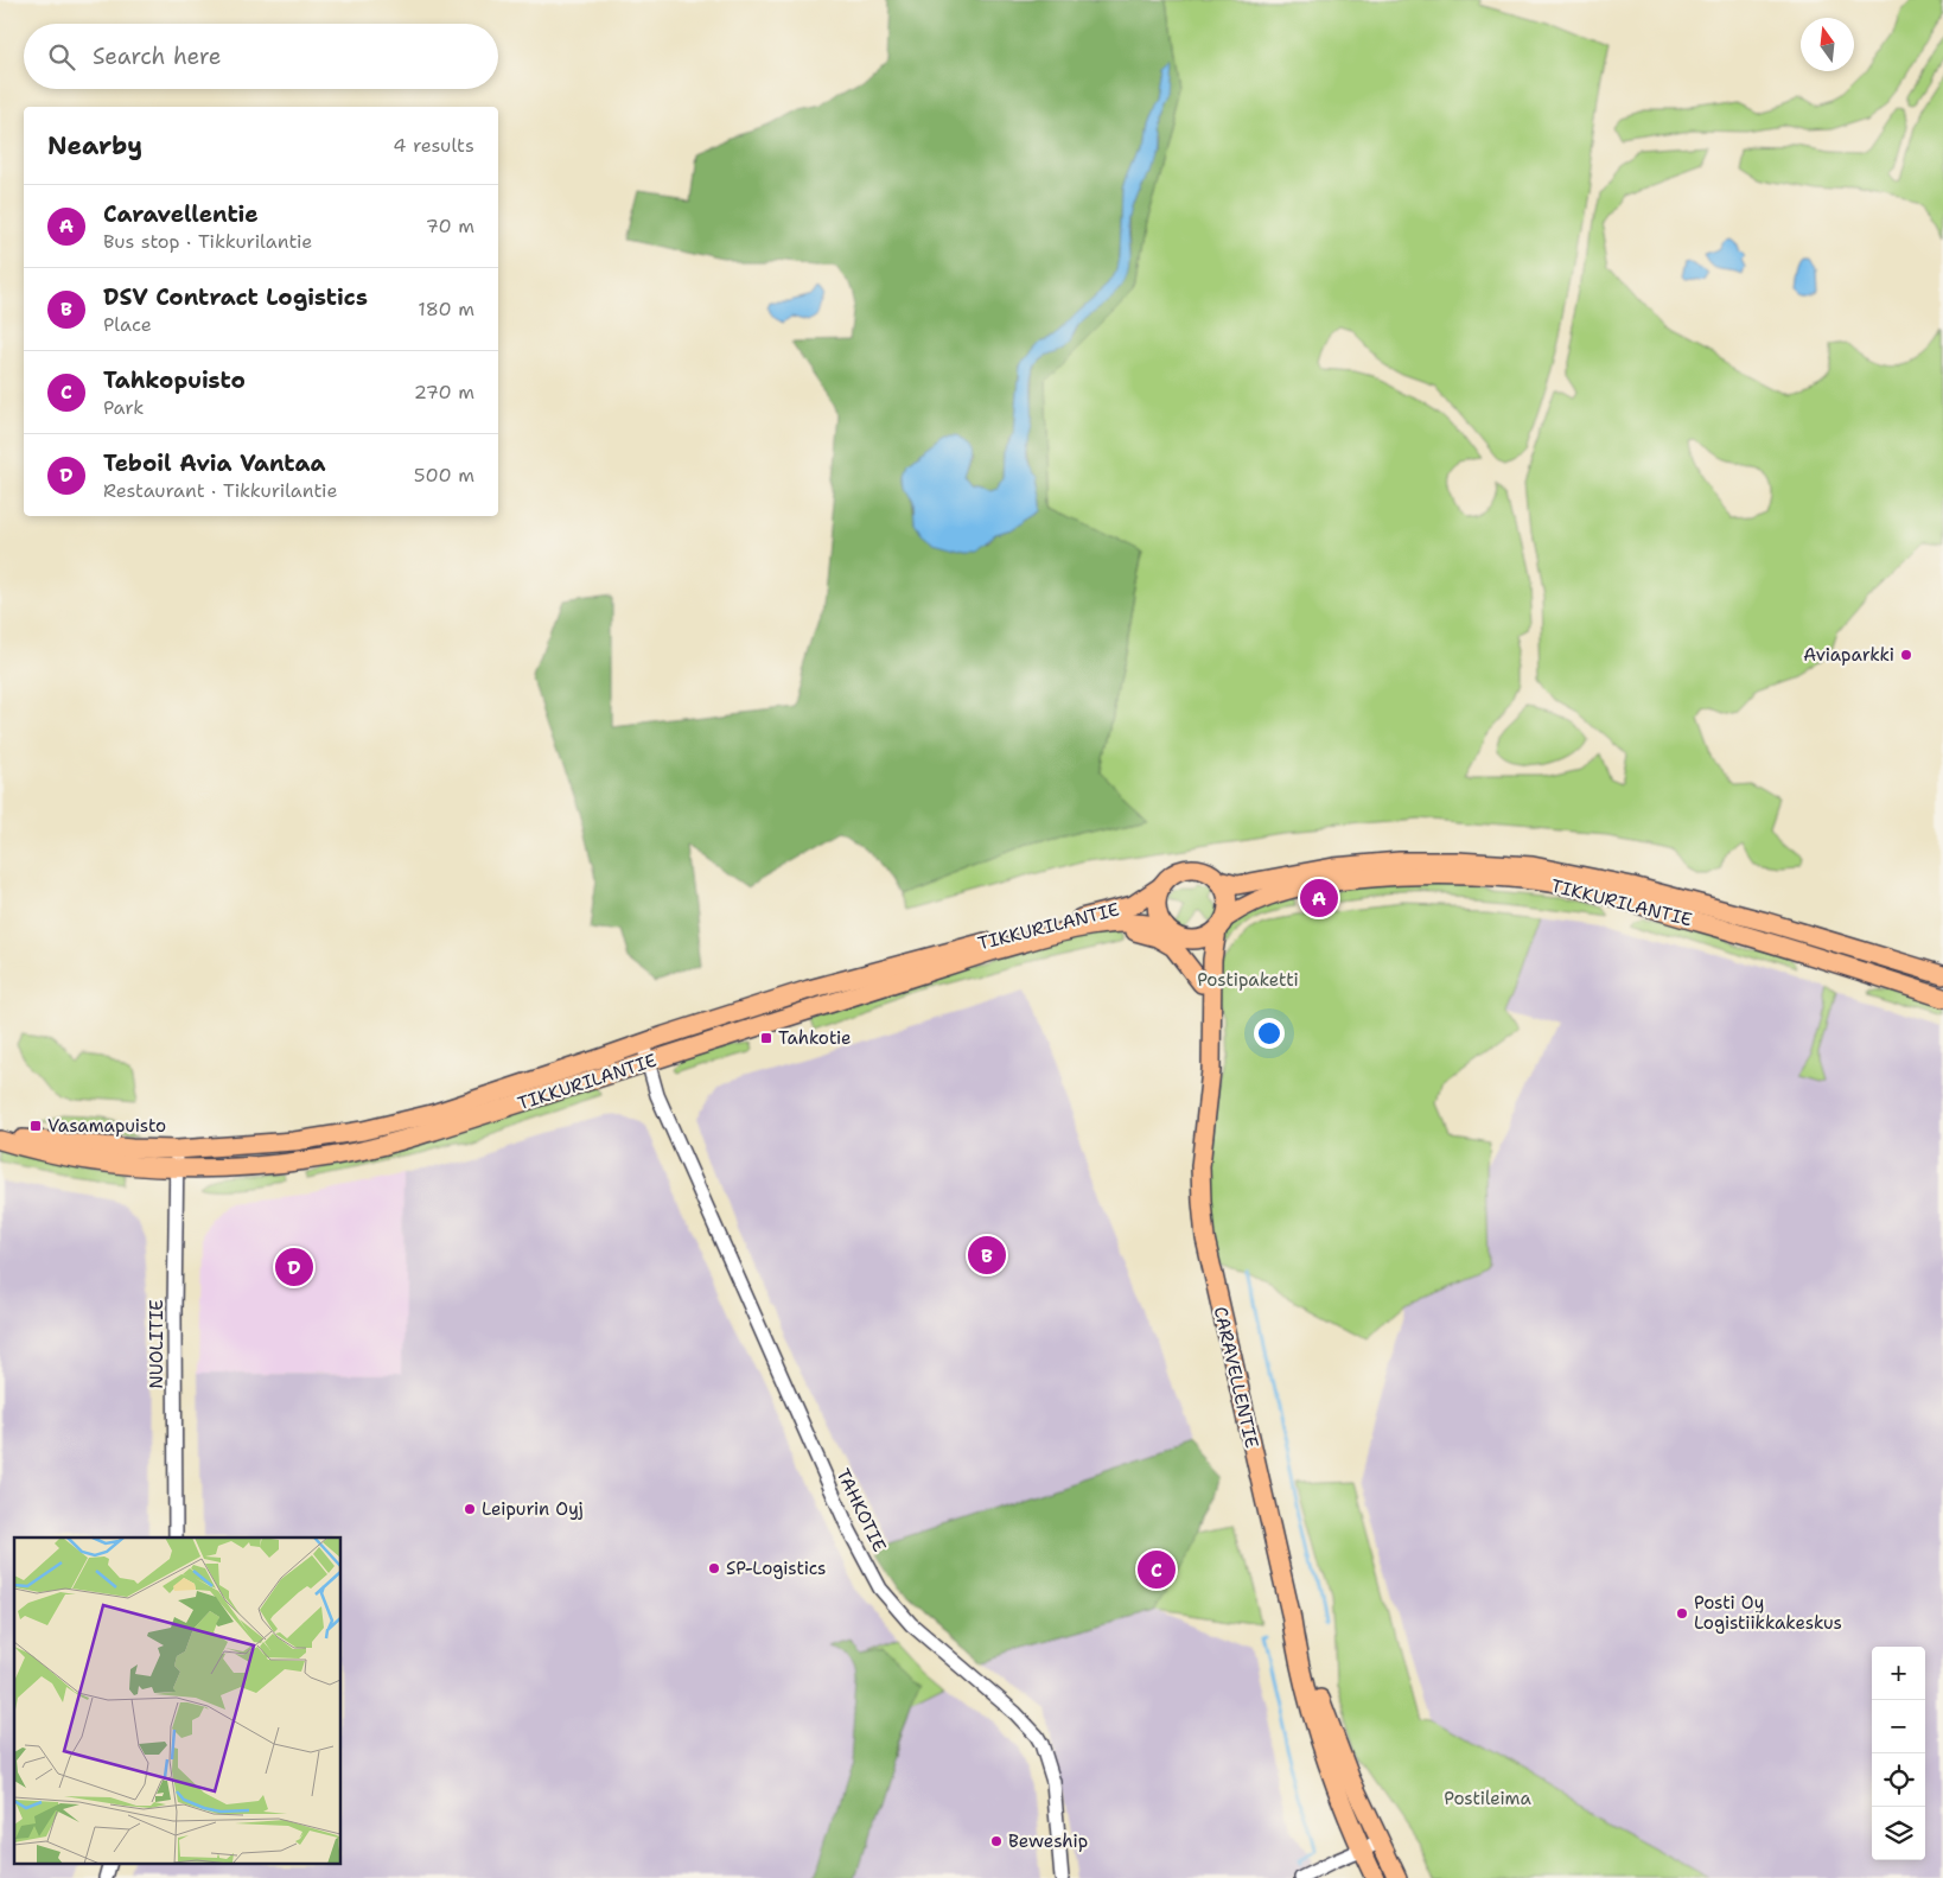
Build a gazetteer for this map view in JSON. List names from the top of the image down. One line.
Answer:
{"streets":{"main road":["TIKKURILANTIE","CARAVELLENTIE"],"street":["NUOLITIE","TAHKOTIE"]},"crossings":[["TIKKURILANTIE","NUOLITIE"],["TIKKURILANTIE","CARAVELLENTIE"],["TIKKURILANTIE","TAHKOTIE"]],"parks":["Postipaketti","Postileima"],"places":{"other":["Aviaparkki","Leipurin Oyj","SP-Logistics","Posti Oy Logistiikkakeskus","Beweship"],"transit":["Tahkotie","Vasamapuisto"]},"north":"top","page":{"search":"Search here","heading":["Nearby","4 results"],"list":[{"mark":"A","name":"Caravellentie","note":"Bus stop · Tikkurilantie","value":"70 m"},{"mark":"B","name":"DSV Contract Logistics","note":"Place","value":"180 m"},{"mark":"C","name":"Tahkopuisto","note":"Park","value":"270 m"},{"mark":"D","name":"Teboil Avia Vantaa","note":"Restaurant · Tikkurilantie","value":"500 m"}],"pins":["A","B","D","C"],"map_buttons":["+","−"]}}
